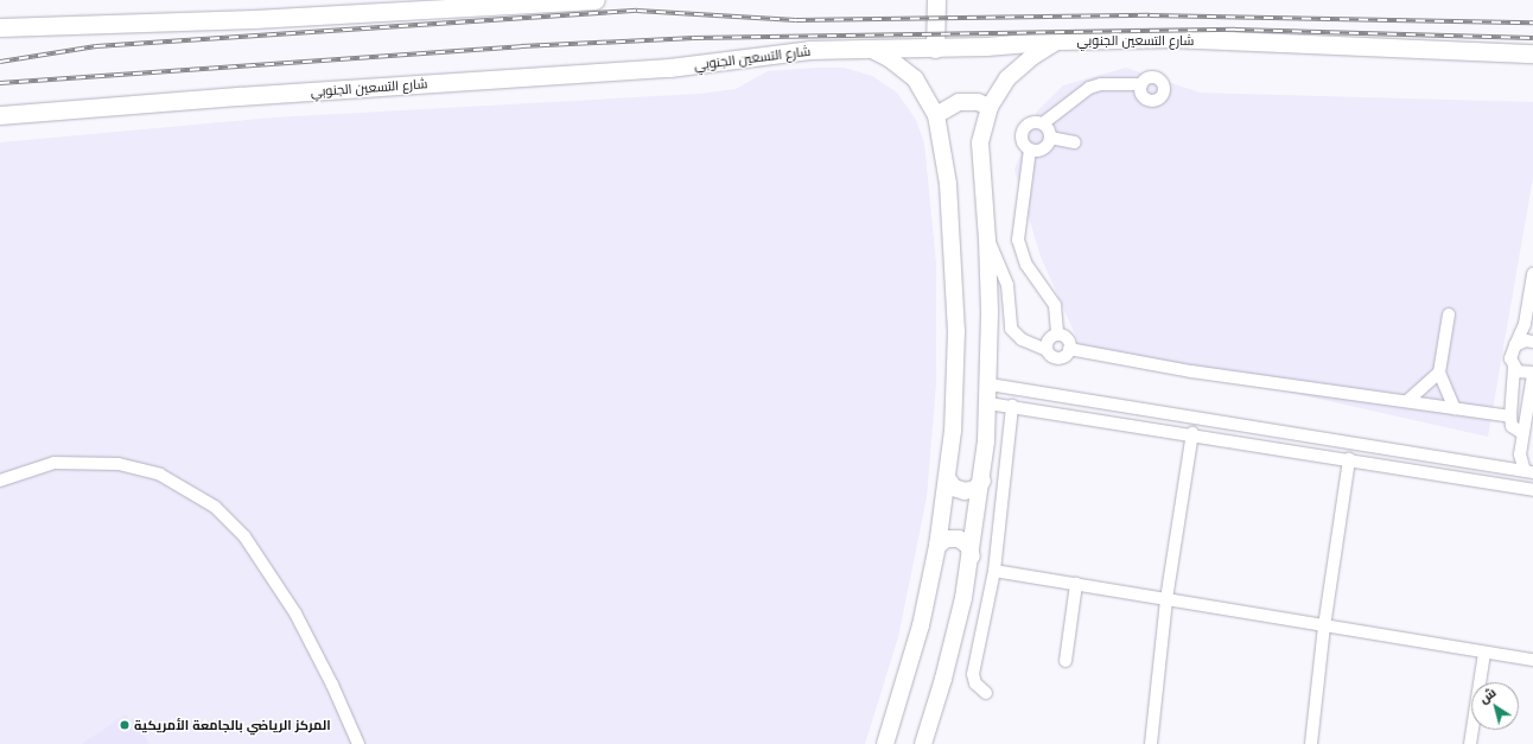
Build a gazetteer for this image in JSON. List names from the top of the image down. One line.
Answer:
{"streets":{"main road":["شارع التسعين الجنوبي"]},"places":["المركز الرياضي بالجامعة الأمريكية"],"north":"top left"}
